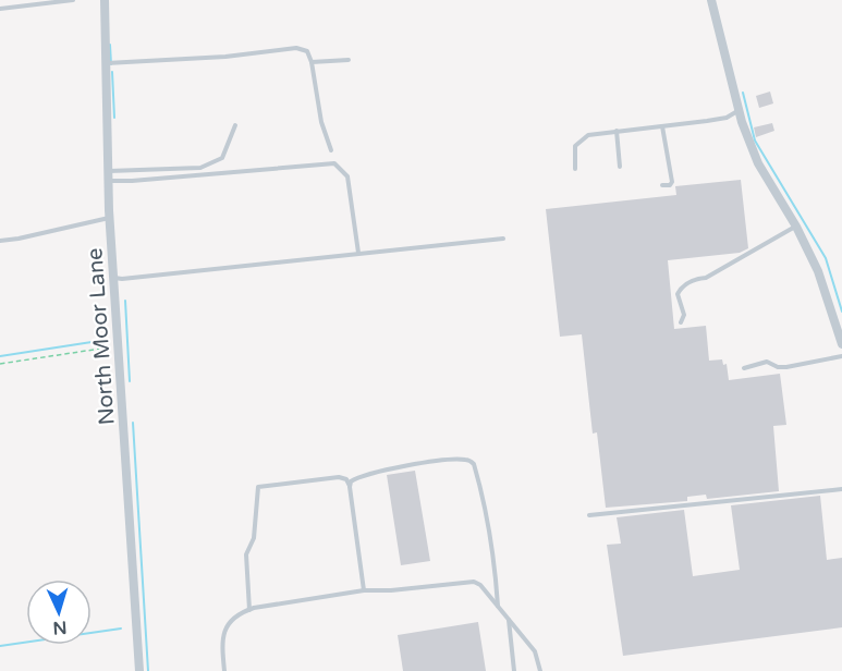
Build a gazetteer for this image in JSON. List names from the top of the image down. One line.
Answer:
{"streets":{"street":["North Moor Lane"]},"north":"bottom"}
